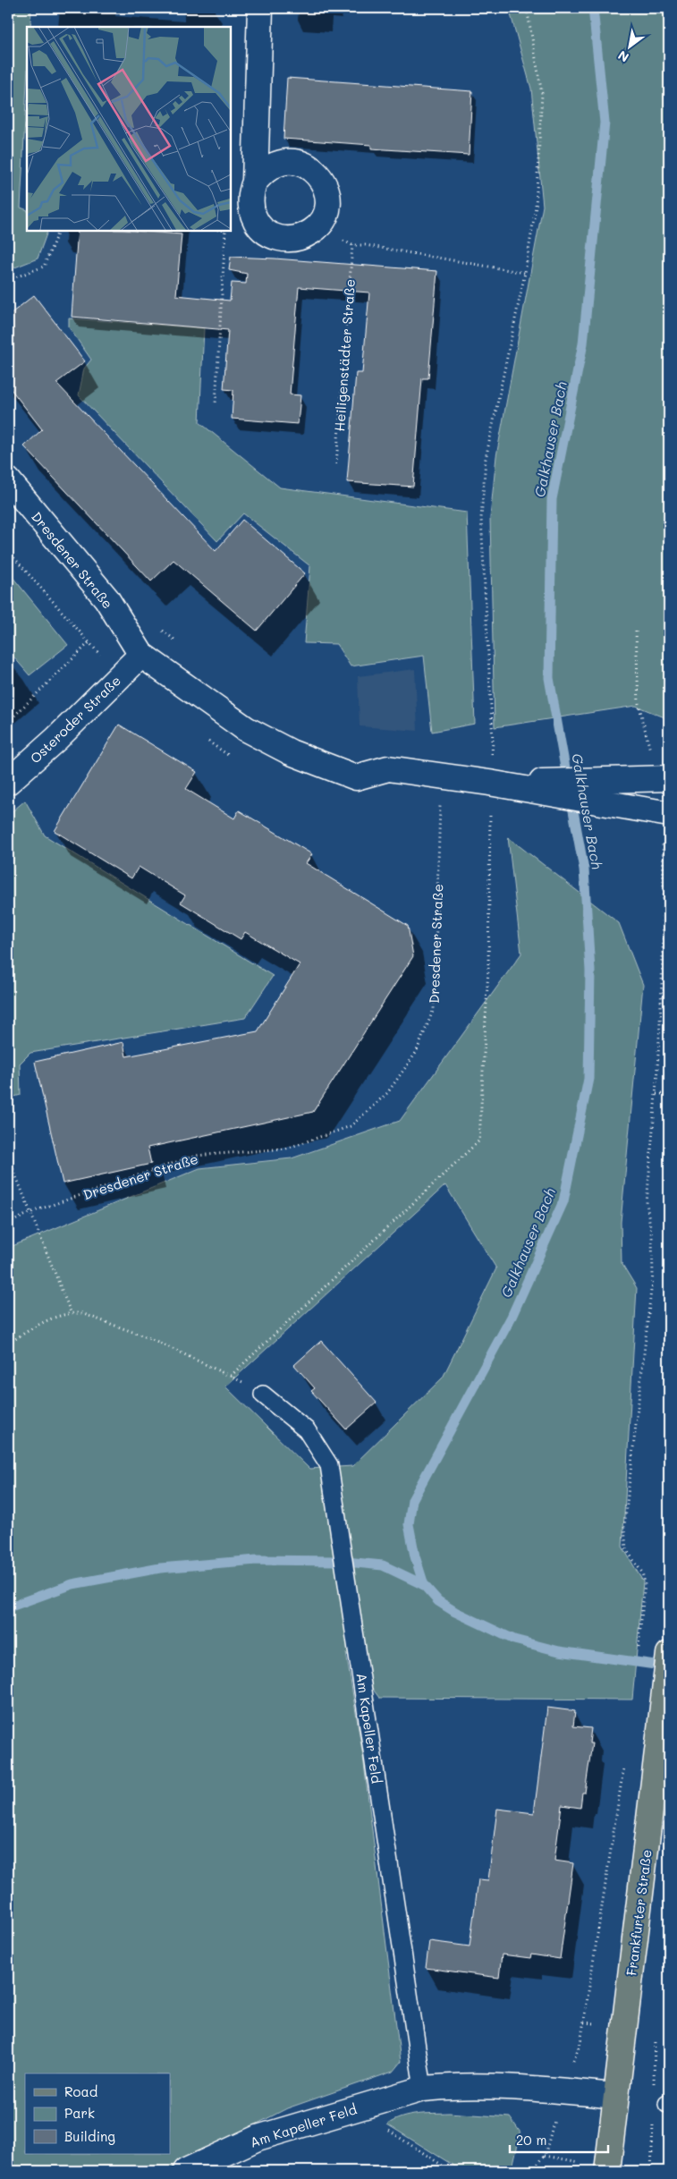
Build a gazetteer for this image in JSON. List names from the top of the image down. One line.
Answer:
{"streets":{"main road":["Frankfurter Straße"],"street":["Dresdener Straße","Osteroder Straße","Am Kapeller Feld"],"path":["Heiligenstädter Straße"]},"crossings":[["Dresdener Straße","Osteroder Straße"],["Am Kapeller Feld","Frankfurter Straße"]],"water":["Galkhauser Bach"],"legend":["Road","Park","Building"],"scale_bar":"20 m","north":"bottom left"}
